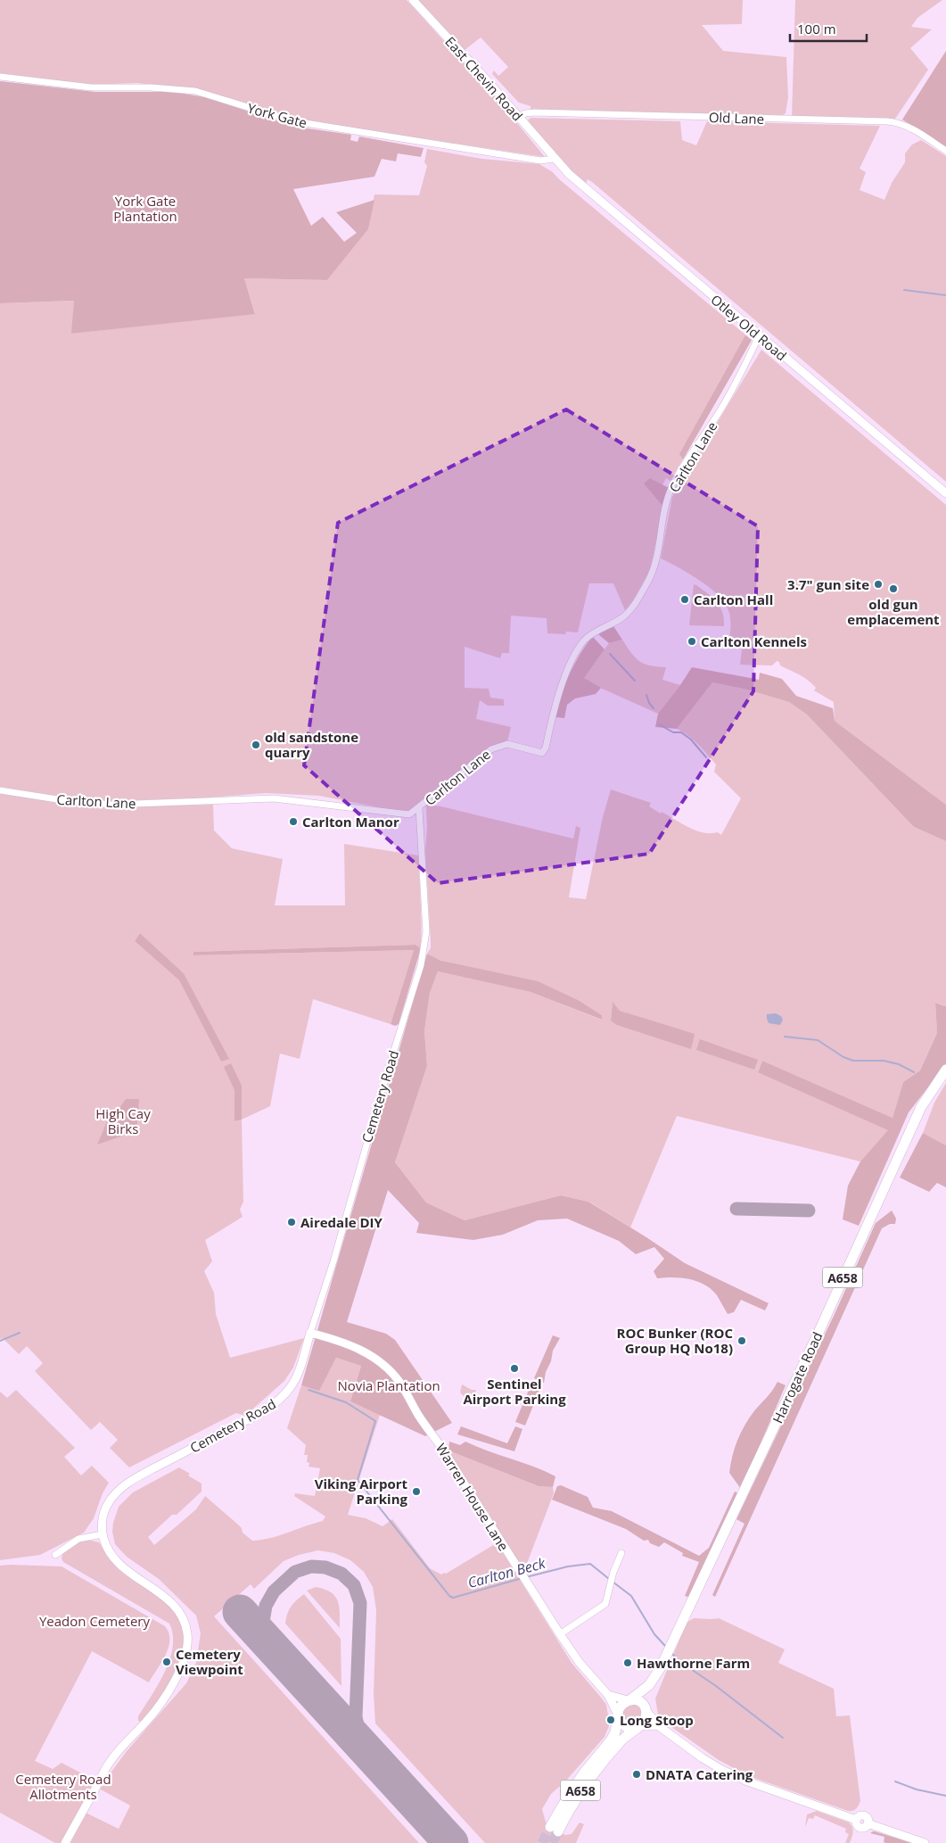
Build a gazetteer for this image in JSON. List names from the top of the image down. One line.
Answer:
{"streets":{"highway":["A658","Harrogate Road"],"street":["East Chevin Road","York Gate","Old Lane","Otley Old Road","Carlton Lane","Cemetery Road","Warren House Lane"]},"crossings":[["East Chevin Road","York Gate"],["East Chevin Road","Old Lane"],["East Chevin Road","Otley Old Road"],["York Gate","Otley Old Road"],["Otley Old Road","Carlton Lane"],["Carlton Lane","Cemetery Road"],["Cemetery Road","Warren House Lane"],["A658","Harrogate Road"],["A658","Warren House Lane"],["Harrogate Road","Warren House Lane"]],"water":["Carlton Beck"],"parks":["York Gate Plantation","High Cay Birks","Novia Plantation","Yeadon Cemetery","Cemetery Road Allotments"],"places":["3.7\" gun site","old gun emplacement","Carlton Hall","Carlton Kennels","old sandstone quarry","Carlton Manor","Airedale DIY","ROC Bunker (ROC Group HQ No18)","Sentinel Airport Parking","Viking Airport Parking","Cemetery Viewpoint","Hawthorne Farm","Long Stoop","DNATA Catering"],"scale_bar":"100 m"}
